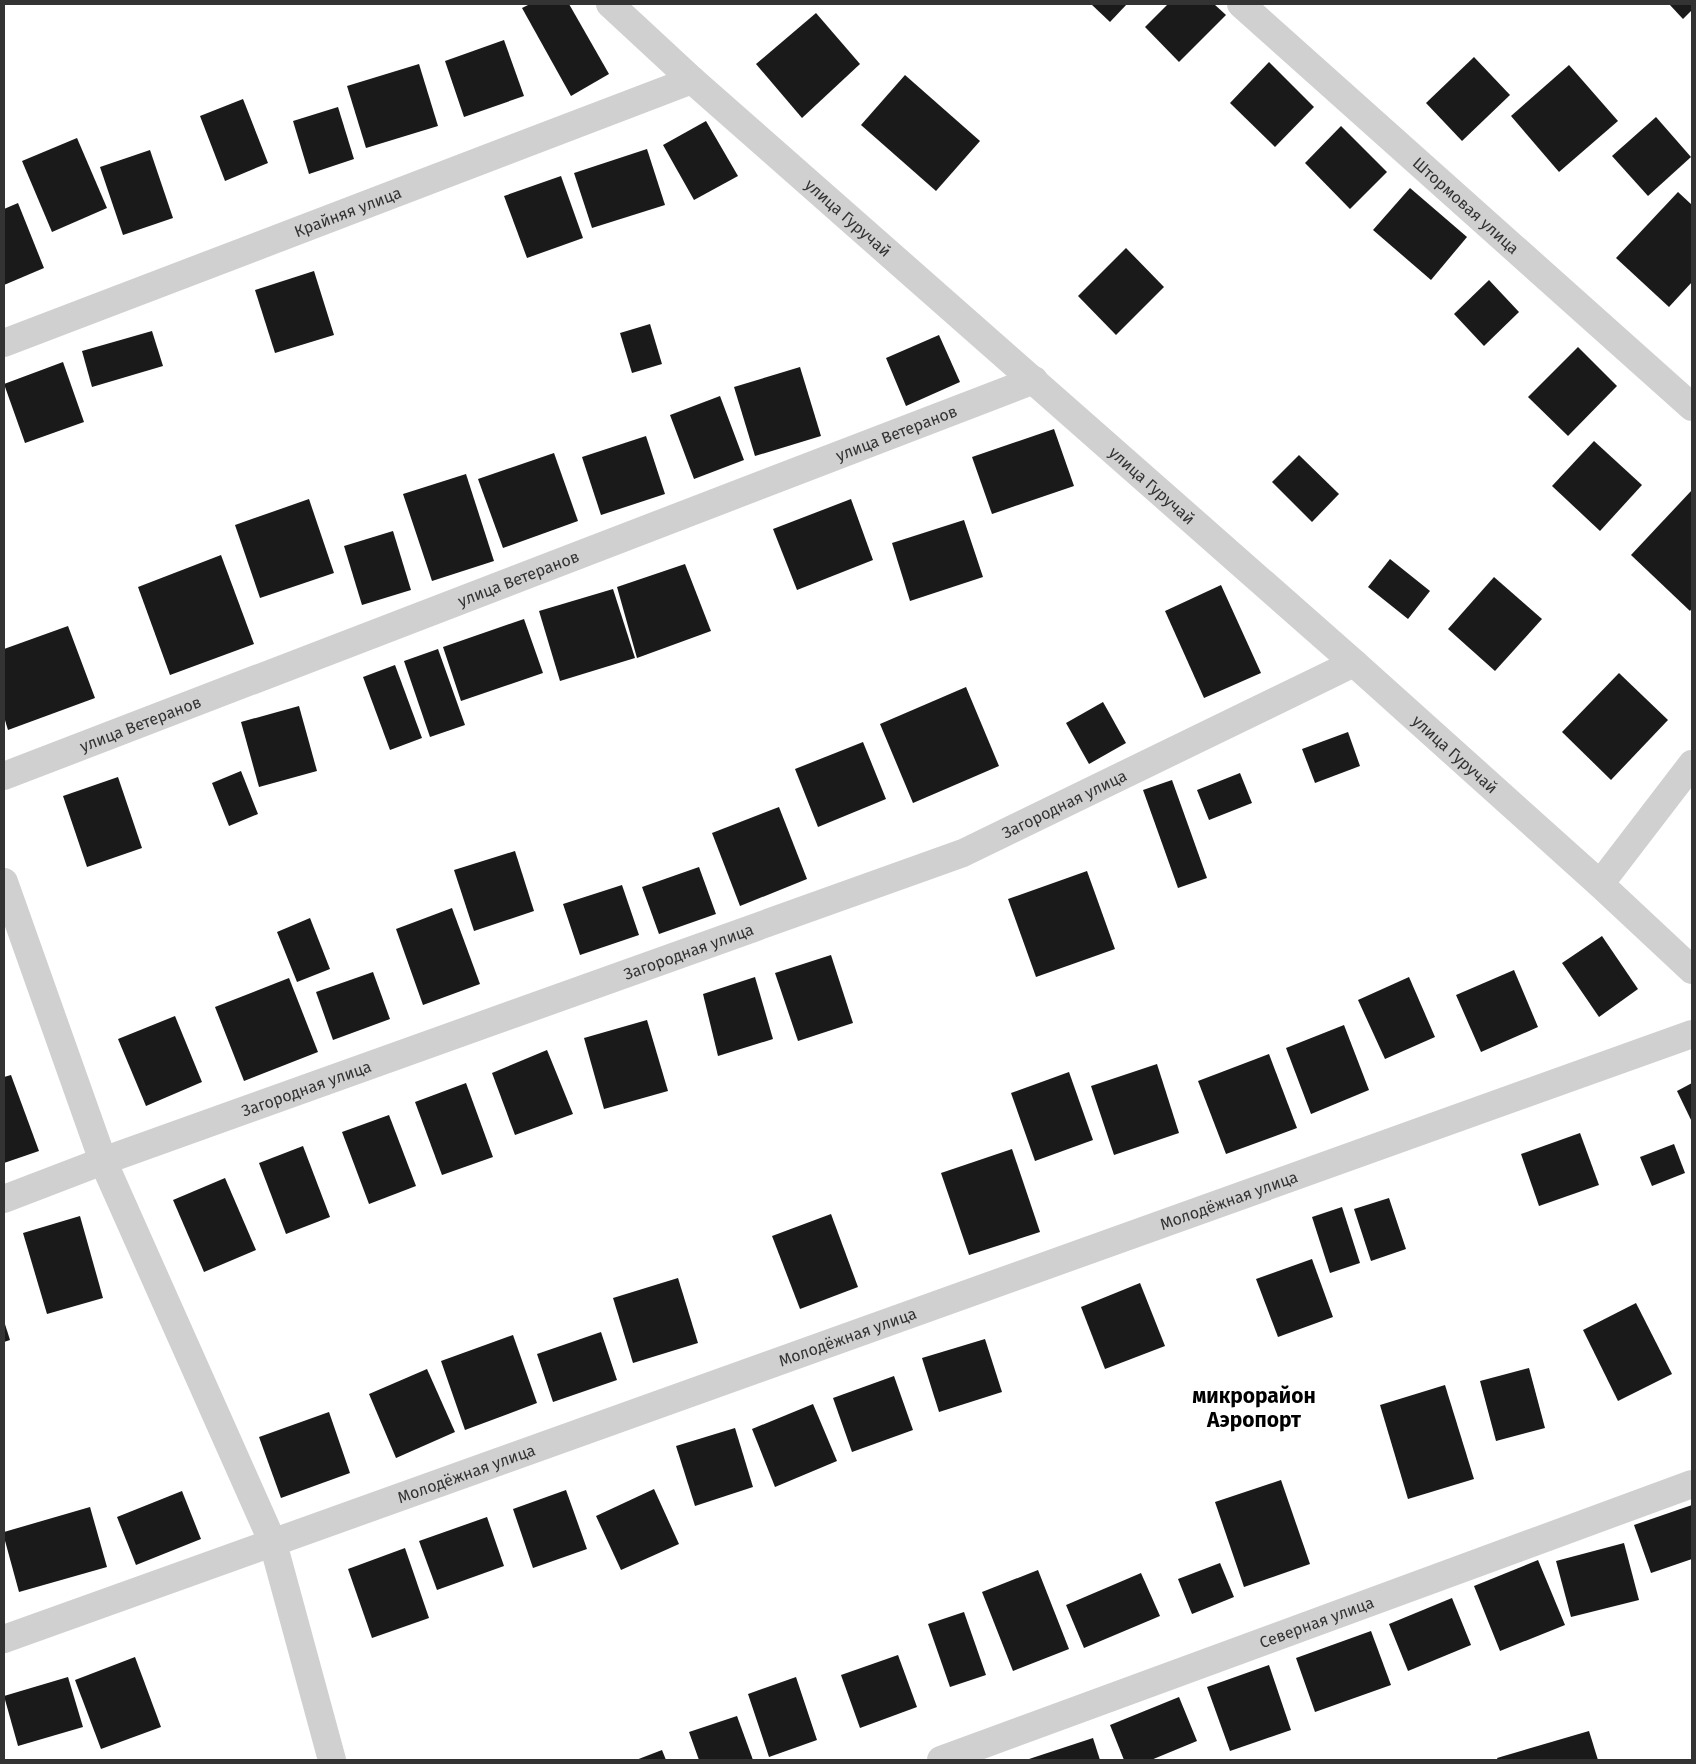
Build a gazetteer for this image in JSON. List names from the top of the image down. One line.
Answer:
{"streets":{"street":["Штормовая улица","Крайняя улица","улица Гуручай","улица Ветеранов","Загородная улица","Молодёжная улица","Северная улица"]},"crossings":[["Крайняя улица","улица Гуручай"],["улица Гуручай","улица Ветеранов"],["улица Гуручай","Загородная улица"]],"districts":["микрорайон Аэропорт"]}
